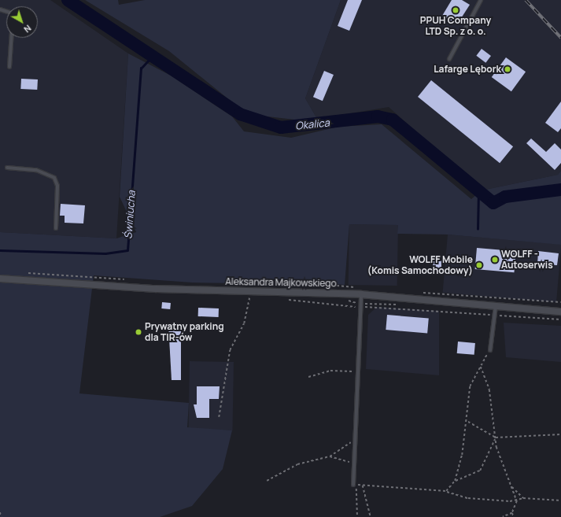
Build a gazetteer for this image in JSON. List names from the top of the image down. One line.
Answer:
{"streets":{"street":["Aleksandra Majkowskiego"]},"water":["Okalica","Świniucha"],"places":["PPUH Company LTD Sp. z o. o.","Lafarge Lębork","WOLFF - Autoserwis","WOLFF Mobile (Komis Samochodowy)","Prywatny parking dla TIR-ów"],"north":"bottom right"}
